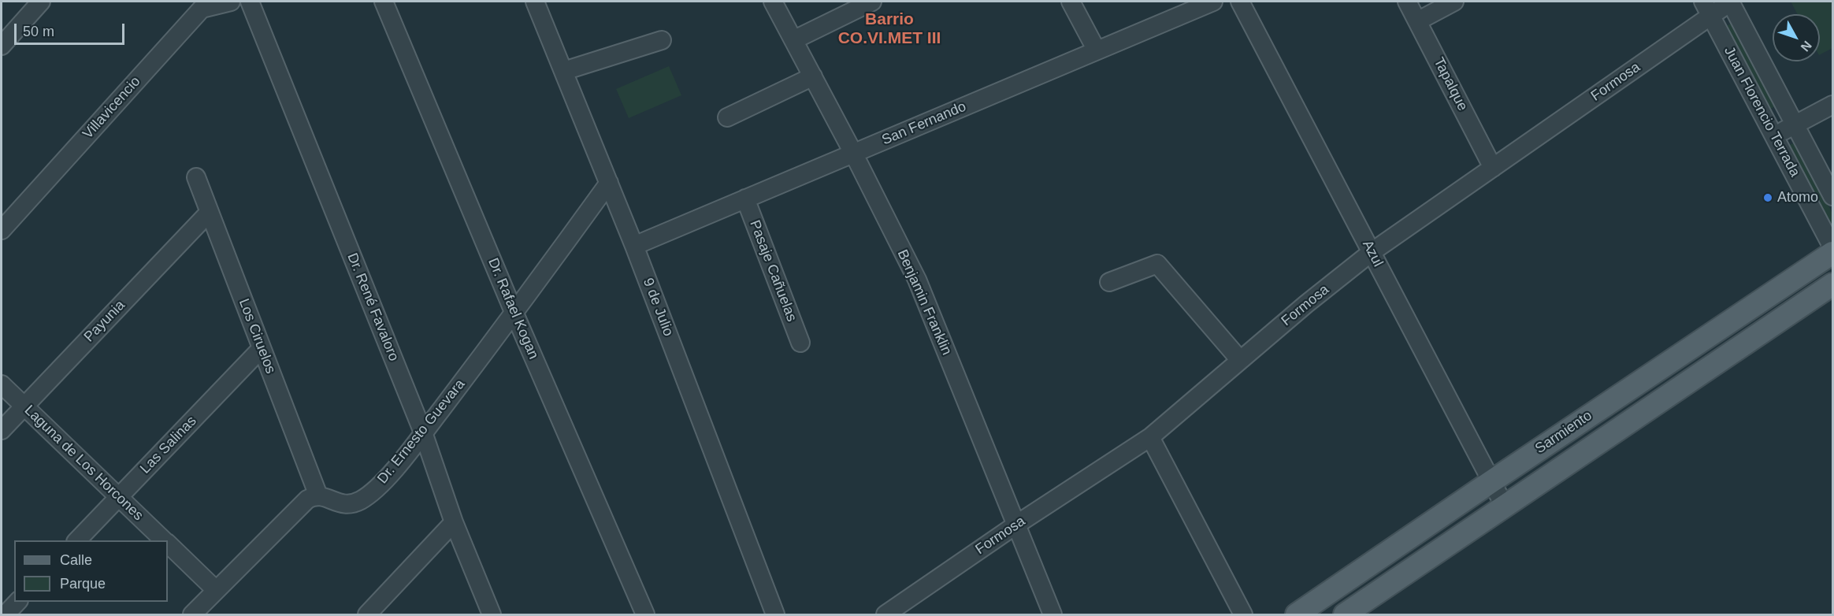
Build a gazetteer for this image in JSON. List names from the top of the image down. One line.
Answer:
{"streets":{"main road":["Sarmiento"],"street":["Formosa","Tapalque","Villavicencio","Juan Florencio Terrada","San Fernando","Azul","Pasaje Cañuelas","Benjamin Franklin","Dr. René Favaloro","9 de Julio","Dr. Rafael Kogan","Payunia","Los Ciruelos","Dr. Ernesto Guevara","Las Salinas","Laguna de Los Horcones"]},"crossings":[["Formosa","Tapalque"],["Formosa","Juan Florencio Terrada"],["Formosa","Azul"],["Formosa","Benjamin Franklin"],["San Fernando","Pasaje Cañuelas"],["San Fernando","Benjamin Franklin"],["San Fernando","9 de Julio"],["Azul","Sarmiento"],["Dr. René Favaloro","Dr. Ernesto Guevara"],["9 de Julio","Dr. Ernesto Guevara"],["Dr. Rafael Kogan","Dr. Ernesto Guevara"],["Payunia","Los Ciruelos"],["Payunia","Laguna de Los Horcones"],["Los Ciruelos","Dr. Ernesto Guevara"],["Los Ciruelos","Las Salinas"],["Las Salinas","Laguna de Los Horcones"]],"districts":["Barrio CO.VI.MET III"],"places":["Atomo"],"legend":["Calle","Parque"],"scale_bar":"50 m","north":"bottom right"}
